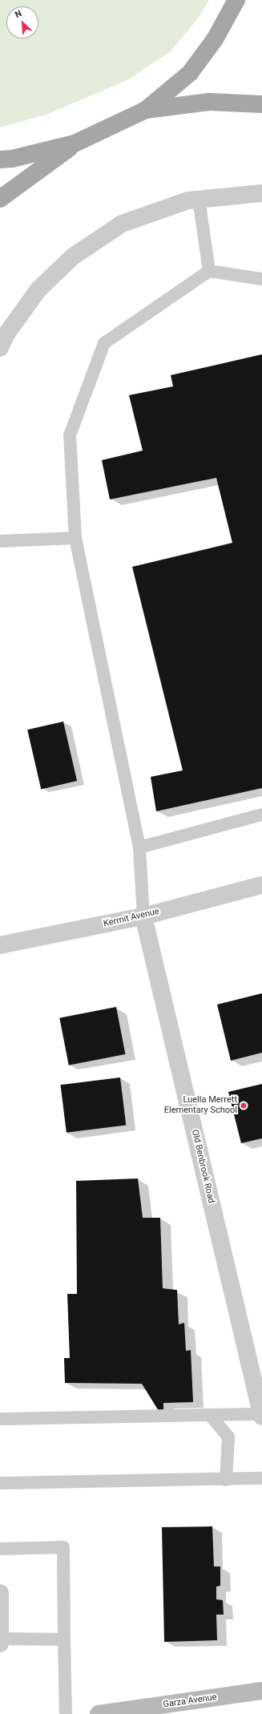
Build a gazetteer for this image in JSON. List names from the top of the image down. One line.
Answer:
{"streets":{"street":["Kermit Avenue","Old Benbrook Road","Garza Avenue"]},"crossings":[["Kermit Avenue","Old Benbrook Road"]],"places":["Luella Merrett Elementary School"],"north":"top left"}
